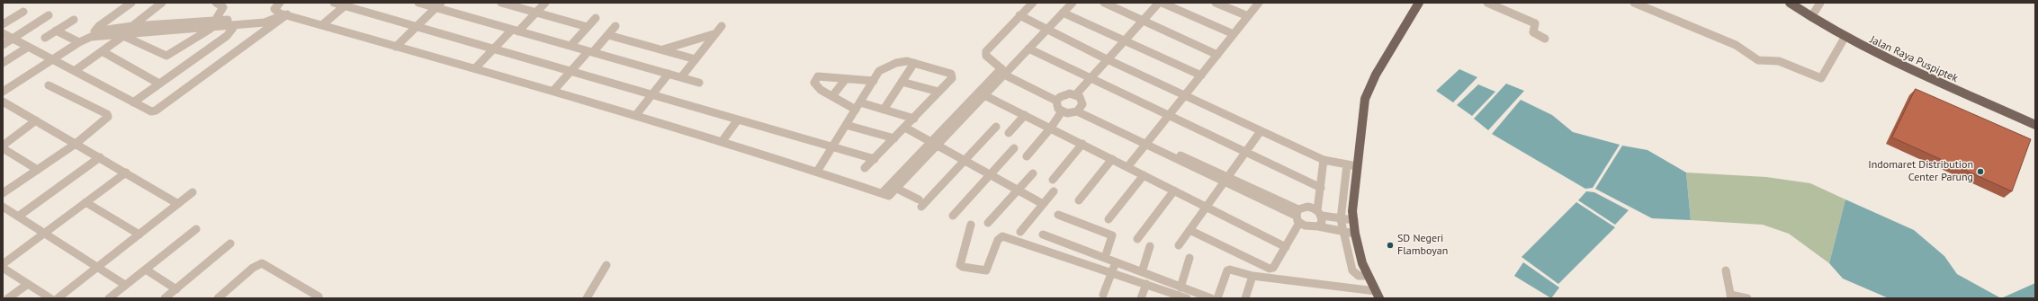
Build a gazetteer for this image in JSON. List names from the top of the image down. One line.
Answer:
{"streets":{"main road":["Jalan Raya Puspiptek"]},"places":["Indomaret Distribution Center Parung","SD Negeri Flamboyan"]}
